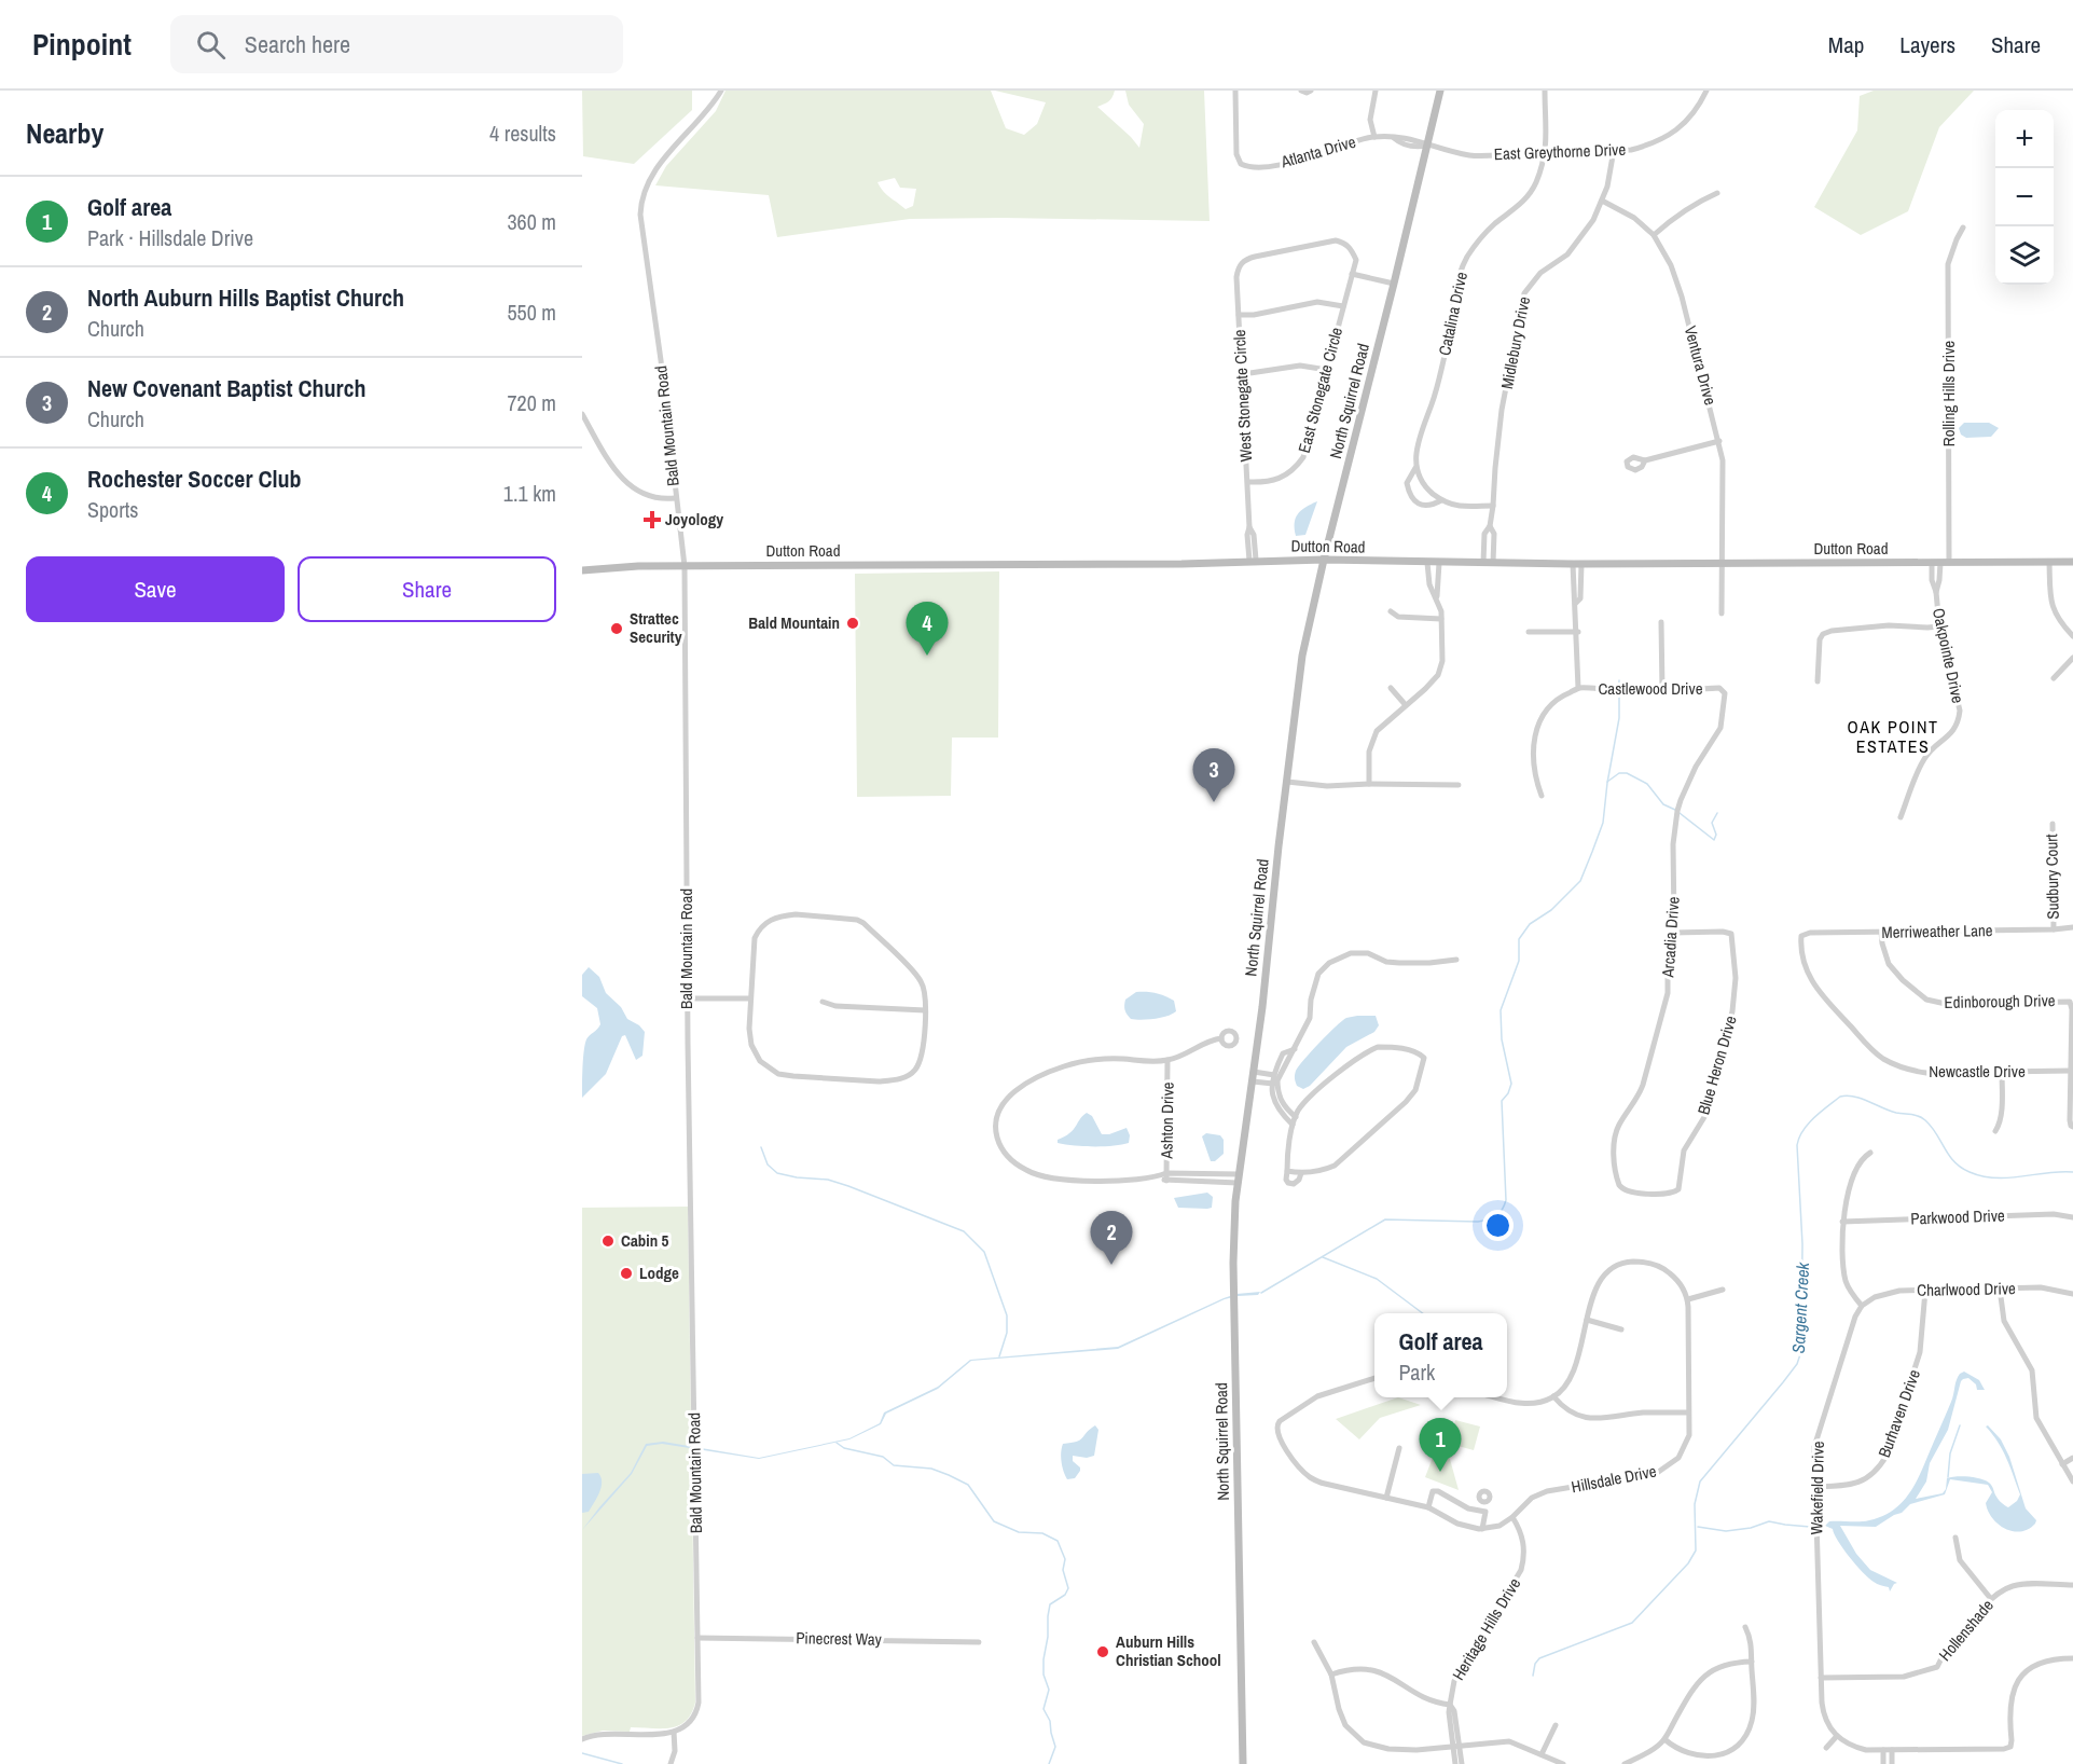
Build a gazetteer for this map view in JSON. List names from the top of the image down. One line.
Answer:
{"streets":{"street":["Atlanta Drive","East Greythorne Drive","Catalina Drive","Midlebury Drive","Ventura Drive","East Stonegate Circle","Rolling Hills Drive","West Stonegate Circle","North Squirrel Road","Bald Mountain Road","Dutton Road","Oakpointe Drive","Castlewood Drive","Sudbury Court","Merriweather Lane","Arcadia Drive","Edinborough Drive","Blue Heron Drive","Newcastle Drive","Ashton Drive","Parkwood Drive","Charlwood Drive","Burhaven Drive","Hillsdale Drive","Wakefield Drive","Heritage Hills Drive","Hollenshade","Pinecrest Way"]},"crossings":[["Atlanta Drive","East Greythorne Drive"],["Atlanta Drive","North Squirrel Road"],["East Greythorne Drive","Catalina Drive"],["East Greythorne Drive","Midlebury Drive"],["East Greythorne Drive","North Squirrel Road"],["Midlebury Drive","Ventura Drive"],["Midlebury Drive","Dutton Road"],["Ventura Drive","Dutton Road"],["East Stonegate Circle","West Stonegate Circle"],["Rolling Hills Drive","Dutton Road"],["West Stonegate Circle","Dutton Road"],["North Squirrel Road","Dutton Road"],["Bald Mountain Road","Dutton Road"],["Bald Mountain Road","Pinecrest Way"],["Dutton Road","Oakpointe Drive"],["Castlewood Drive","Arcadia Drive"],["Sudbury Court","Merriweather Lane"],["Merriweather Lane","Edinborough Drive"],["Merriweather Lane","Newcastle Drive"],["Arcadia Drive","Blue Heron Drive"],["Edinborough Drive","Newcastle Drive"],["Charlwood Drive","Burhaven Drive"],["Charlwood Drive","Wakefield Drive"],["Burhaven Drive","Wakefield Drive"],["Hillsdale Drive","Heritage Hills Drive"],["Wakefield Drive","Hollenshade"]],"districts":["OAK POINT ESTATES"],"water":["Sargent Creek"],"places":{"health":["Joyology"],"other":["Bald Mountain","Strattec Security","Cabin 5","Lodge","Auburn Hills Christian School"]},"page":{"header":"Pinpoint","search":"Search here","nav":["Map","Layers","Share"],"heading":["Nearby","4 results"],"map_buttons":["+","−"],"list":[{"mark":"1","name":"Golf area","note":"Park · Hillsdale Drive","value":"360 m"},{"mark":"2","name":"North Auburn Hills Baptist Church","note":"Church","value":"550 m"},{"mark":"3","name":"New Covenant Baptist Church","note":"Church","value":"720 m"},{"mark":"4","name":"Rochester Soccer Club","note":"Sports","value":"1.1 km"}],"buttons":["Save","Share"],"pins":["4","3","2","1"],"popup":["Golf area","Park"]}}
